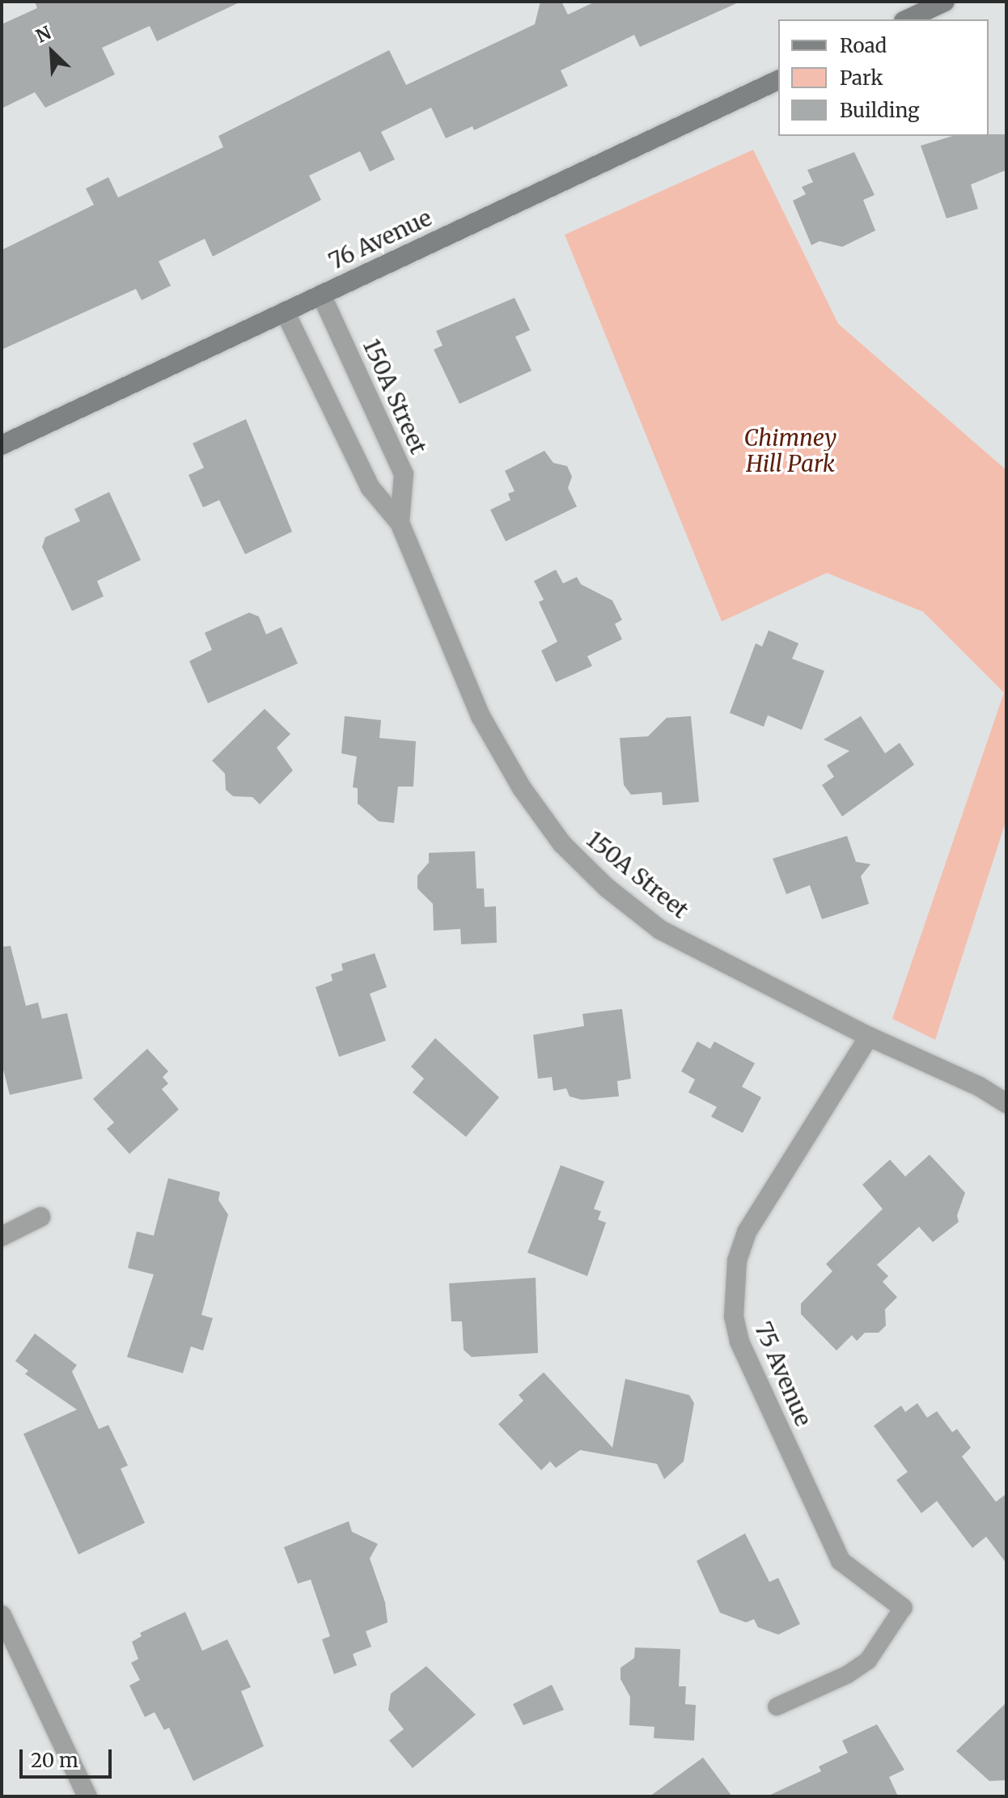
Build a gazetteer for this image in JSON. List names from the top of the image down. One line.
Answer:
{"streets":{"street":["76 Avenue","150A Street","75 Avenue"]},"crossings":[["76 Avenue","150A Street"],["150A Street","75 Avenue"]],"parks":["Chimney Hill Park"],"legend":["Road","Park","Building"],"scale_bar":"20 m","north":"top left"}
